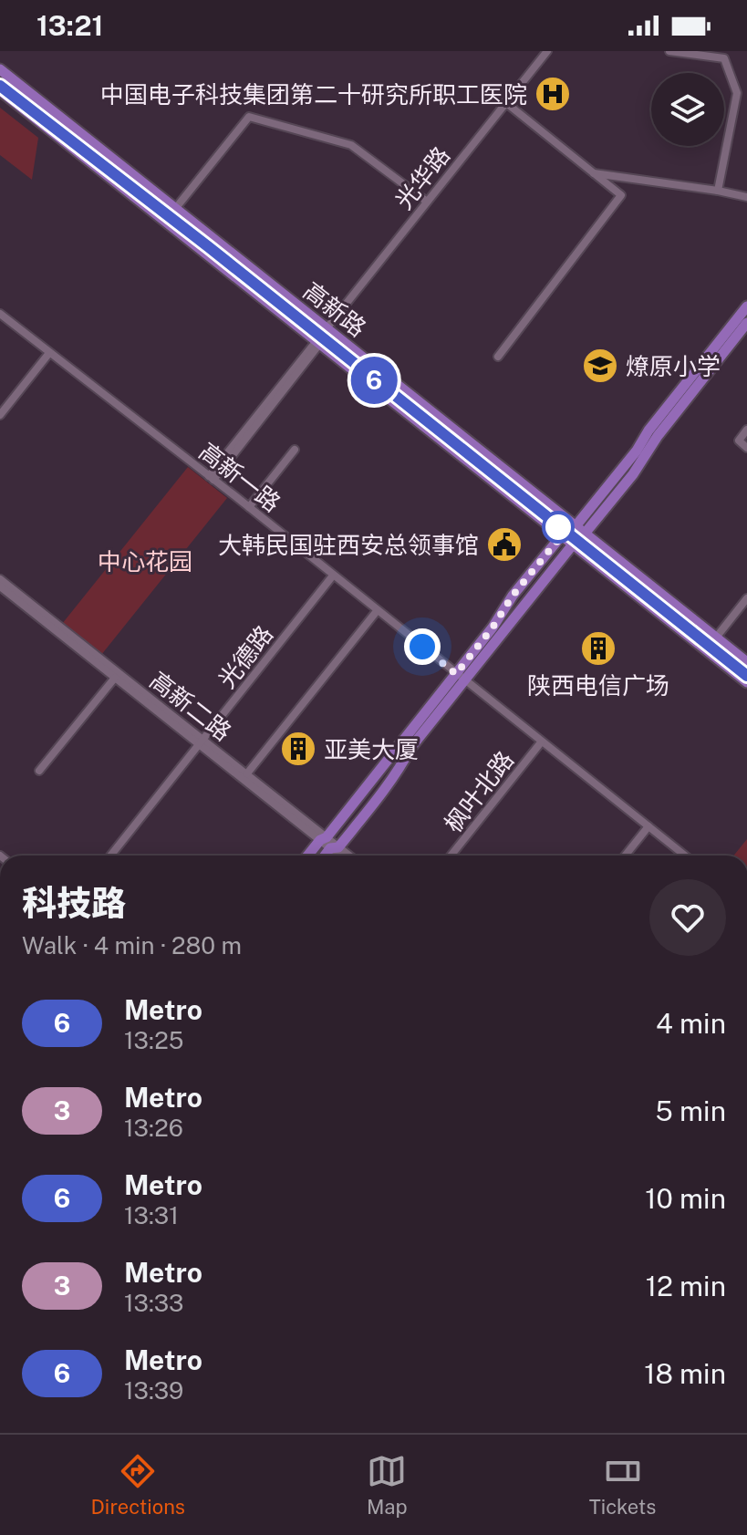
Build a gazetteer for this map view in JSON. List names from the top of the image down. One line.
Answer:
{"streets":{"main road":["高新路"],"street":["光华路","高新一路","光德路","高新二路","枫叶北路"]},"crossings":[["光华路","高新路"],["光华路","高新一路"],["高新一路","光德路"],["高新一路","枫叶北路"],["光德路","高新二路"]],"parks":["中心花园"],"places":{"hospital":["中国电子科技集团第二十研究所职工医院"],"school or university":["燎原小学"],"public building":["大韩民国驻西安总领事馆"],"building":["陕西电信广场","亚美大厦"]},"lines":["metro line 6"],"page":{"status":"13:21","on_map":"6","heading":["科技路","Walk · 4 min · 280 m"],"list":[{"mark":"6","name":"Metro","note":"13:25","value":"4 min"},{"mark":"3","name":"Metro","note":"13:26","value":"5 min"},{"mark":"6","name":"Metro","note":"13:31","value":"10 min"},{"mark":"3","name":"Metro","note":"13:33","value":"12 min"},{"mark":"6","name":"Metro","note":"13:39","value":"18 min"}],"tabs":["Directions","Map","Tickets"]}}
